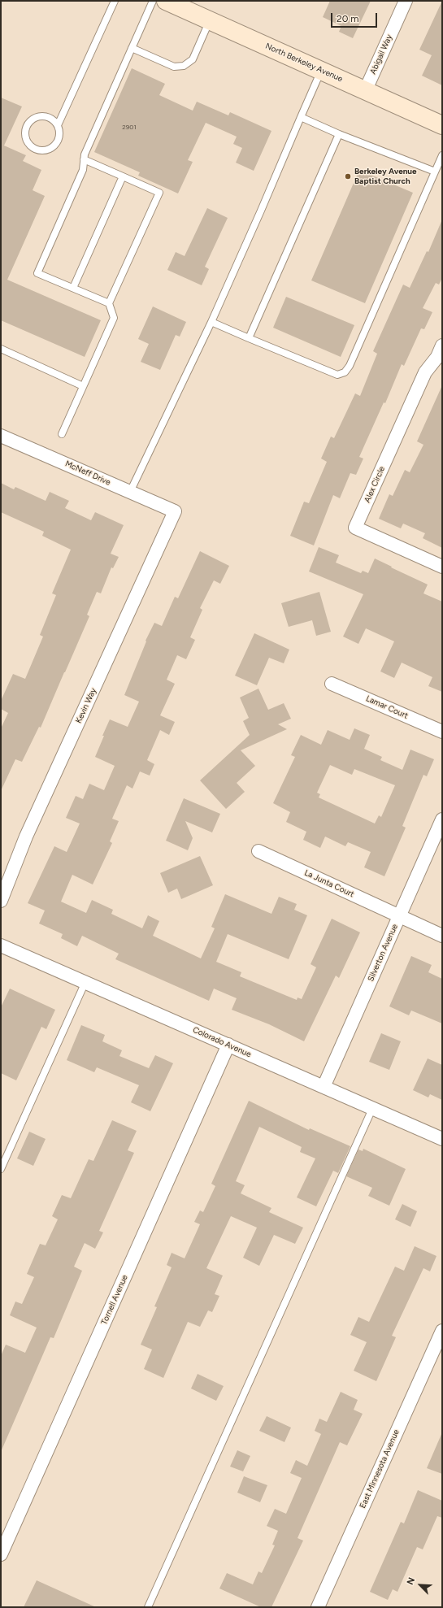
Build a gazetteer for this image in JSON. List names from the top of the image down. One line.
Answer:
{"streets":{"street":["Abigail Way","North Berkeley Avenue","McNeff Drive","Alex Circle","Kevin Way","Lamar Court","La Junta Court","Silverton Avenue","Colorado Avenue","Tornell Avenue","East Minnesota Avenue"]},"crossings":[["Abigail Way","North Berkeley Avenue"],["McNeff Drive","Kevin Way"],["La Junta Court","Silverton Avenue"],["Silverton Avenue","Colorado Avenue"],["Colorado Avenue","Tornell Avenue"]],"places":["Berkeley Avenue Baptist Church"],"house_numbers":["2901"],"scale_bar":"20 m","north":"top left"}
